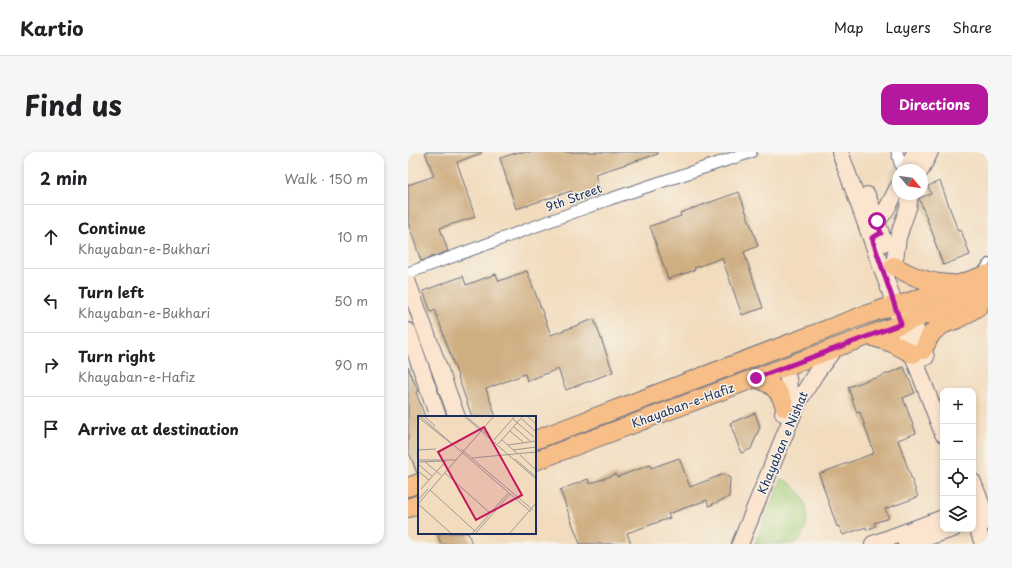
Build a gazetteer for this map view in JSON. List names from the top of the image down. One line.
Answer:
{"streets":{"main road":["Khayaban-e-Hafiz"],"street":["9th Street","Khayaban e Nishat"]},"crossings":[["Khayaban-e-Hafiz","Khayaban e Nishat"]],"north":"bottom right","page":{"header":"Kartio","nav":["Map","Layers","Share"],"title":"Find us","buttons":"Directions","heading":["2 min","Walk · 150 m"],"list":[["Continue","Khayaban-e-Bukhari","10 m"],["Turn left","Khayaban-e-Bukhari","50 m"],["Turn right","Khayaban-e-Hafiz","90 m"],"Arrive at destination"],"map_buttons":["+","−"]}}
